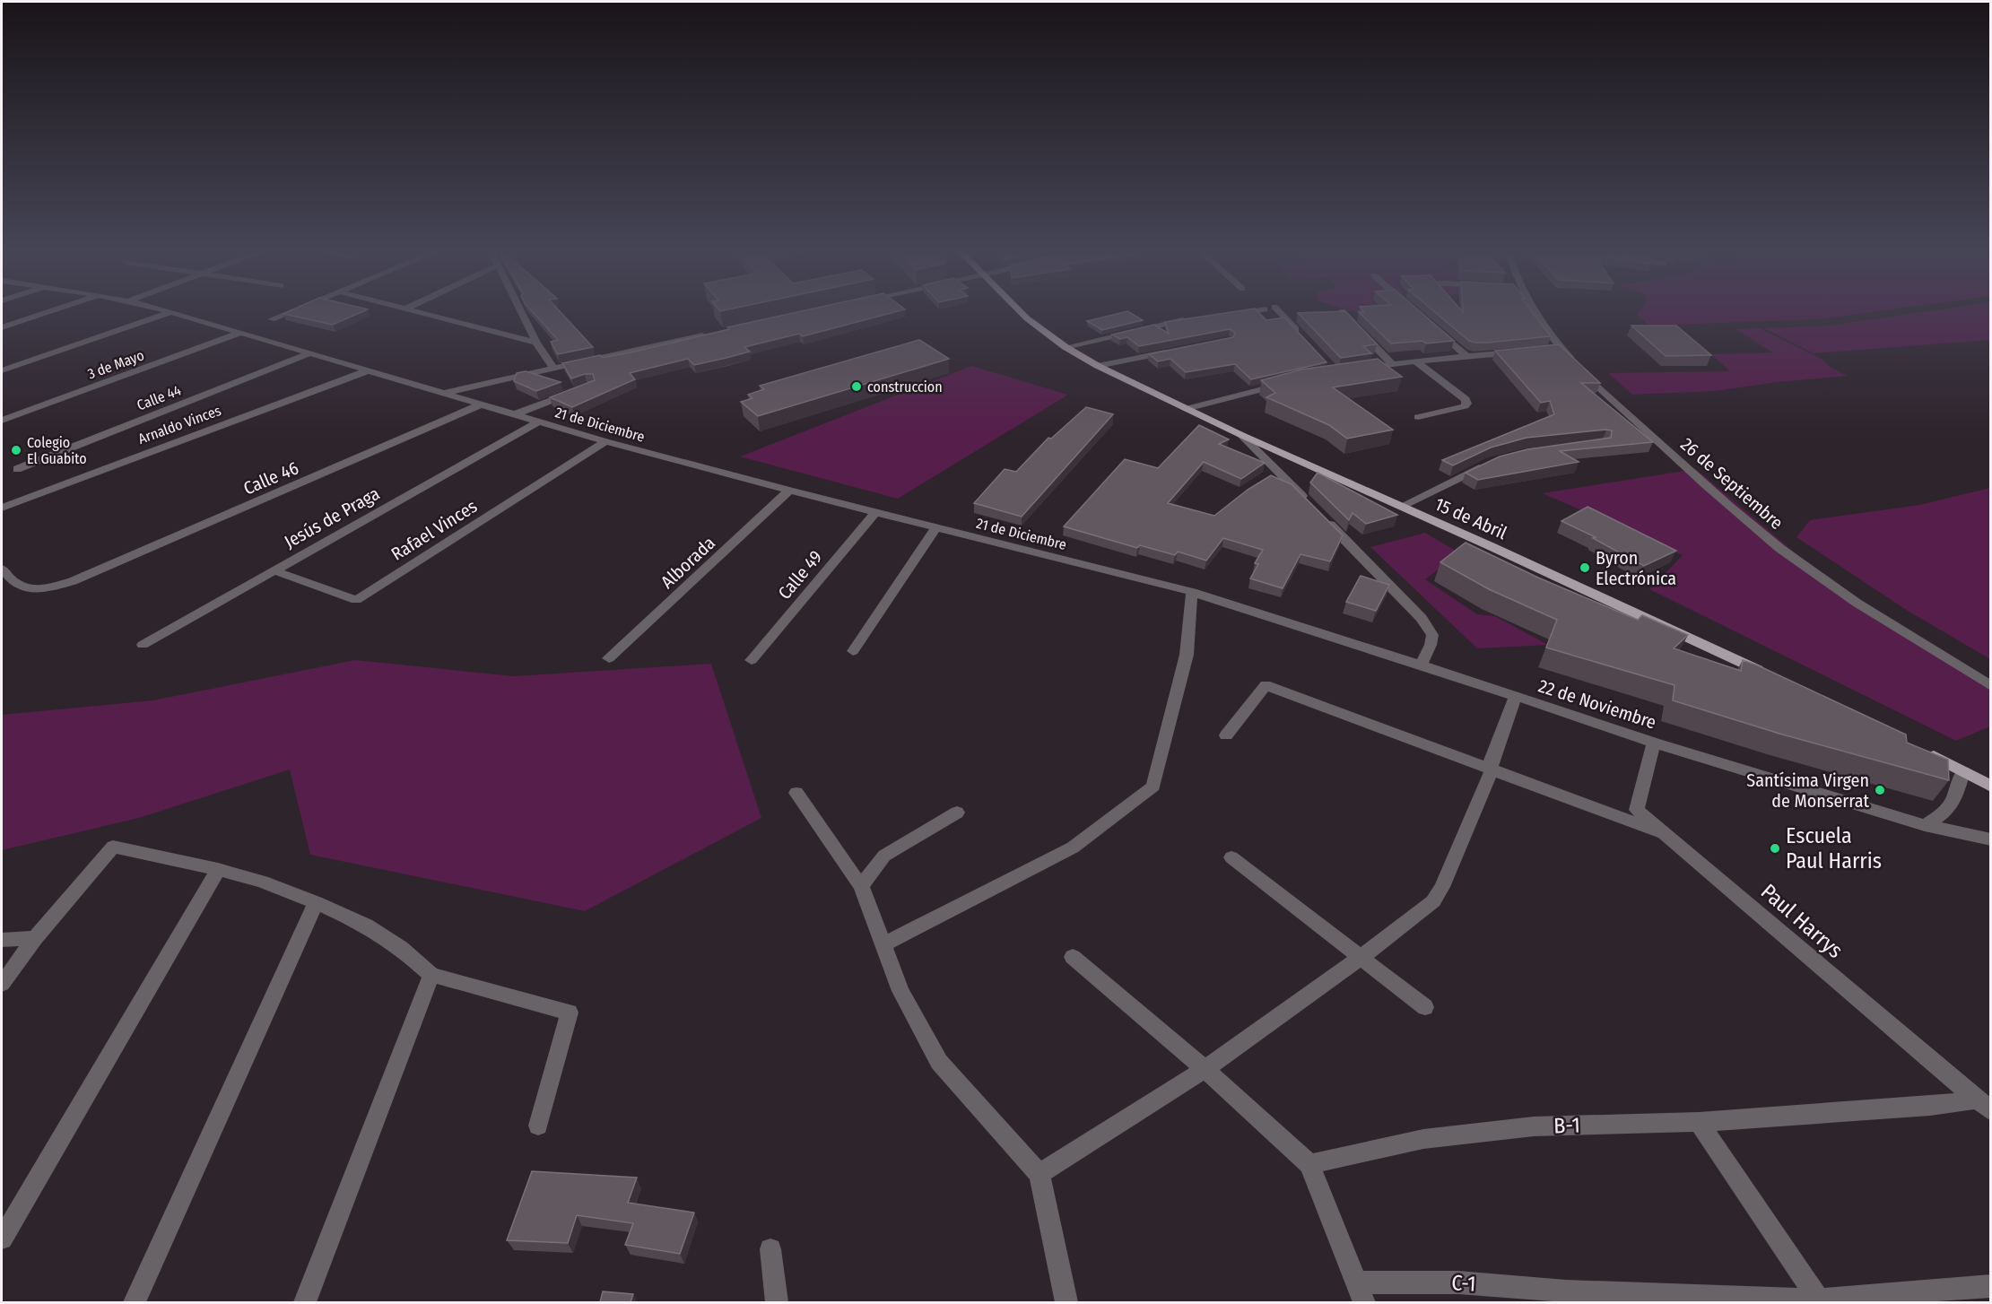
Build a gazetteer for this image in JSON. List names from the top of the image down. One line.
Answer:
{"streets":{"main road":["15 de Abril"],"street":["3 de Mayo","Calle 44","Arnaldo Vinces","21 de Diciembre","Calle 46","26 de Septiembre","Jesús de Praga","Rafael Vinces","Alborada","Calle 49","22 de Noviembre","Paul Harrys","B-1","C-1"]},"crossings":[["3 de Mayo","21 de Diciembre"],["Calle 44","21 de Diciembre"],["Arnaldo Vinces","21 de Diciembre"],["21 de Diciembre","Calle 46"],["21 de Diciembre","Jesús de Praga"],["21 de Diciembre","Rafael Vinces"],["21 de Diciembre","Alborada"],["21 de Diciembre","Calle 49"],["21 de Diciembre","22 de Noviembre"],["Jesús de Praga","Rafael Vinces"],["22 de Noviembre","Paul Harrys"],["Paul Harrys","B-1"]],"places":["construccion","Colegio El Guabito","Byron Electrónica","Santísima Virgen de Monserrat","Escuela Paul Harris"]}
